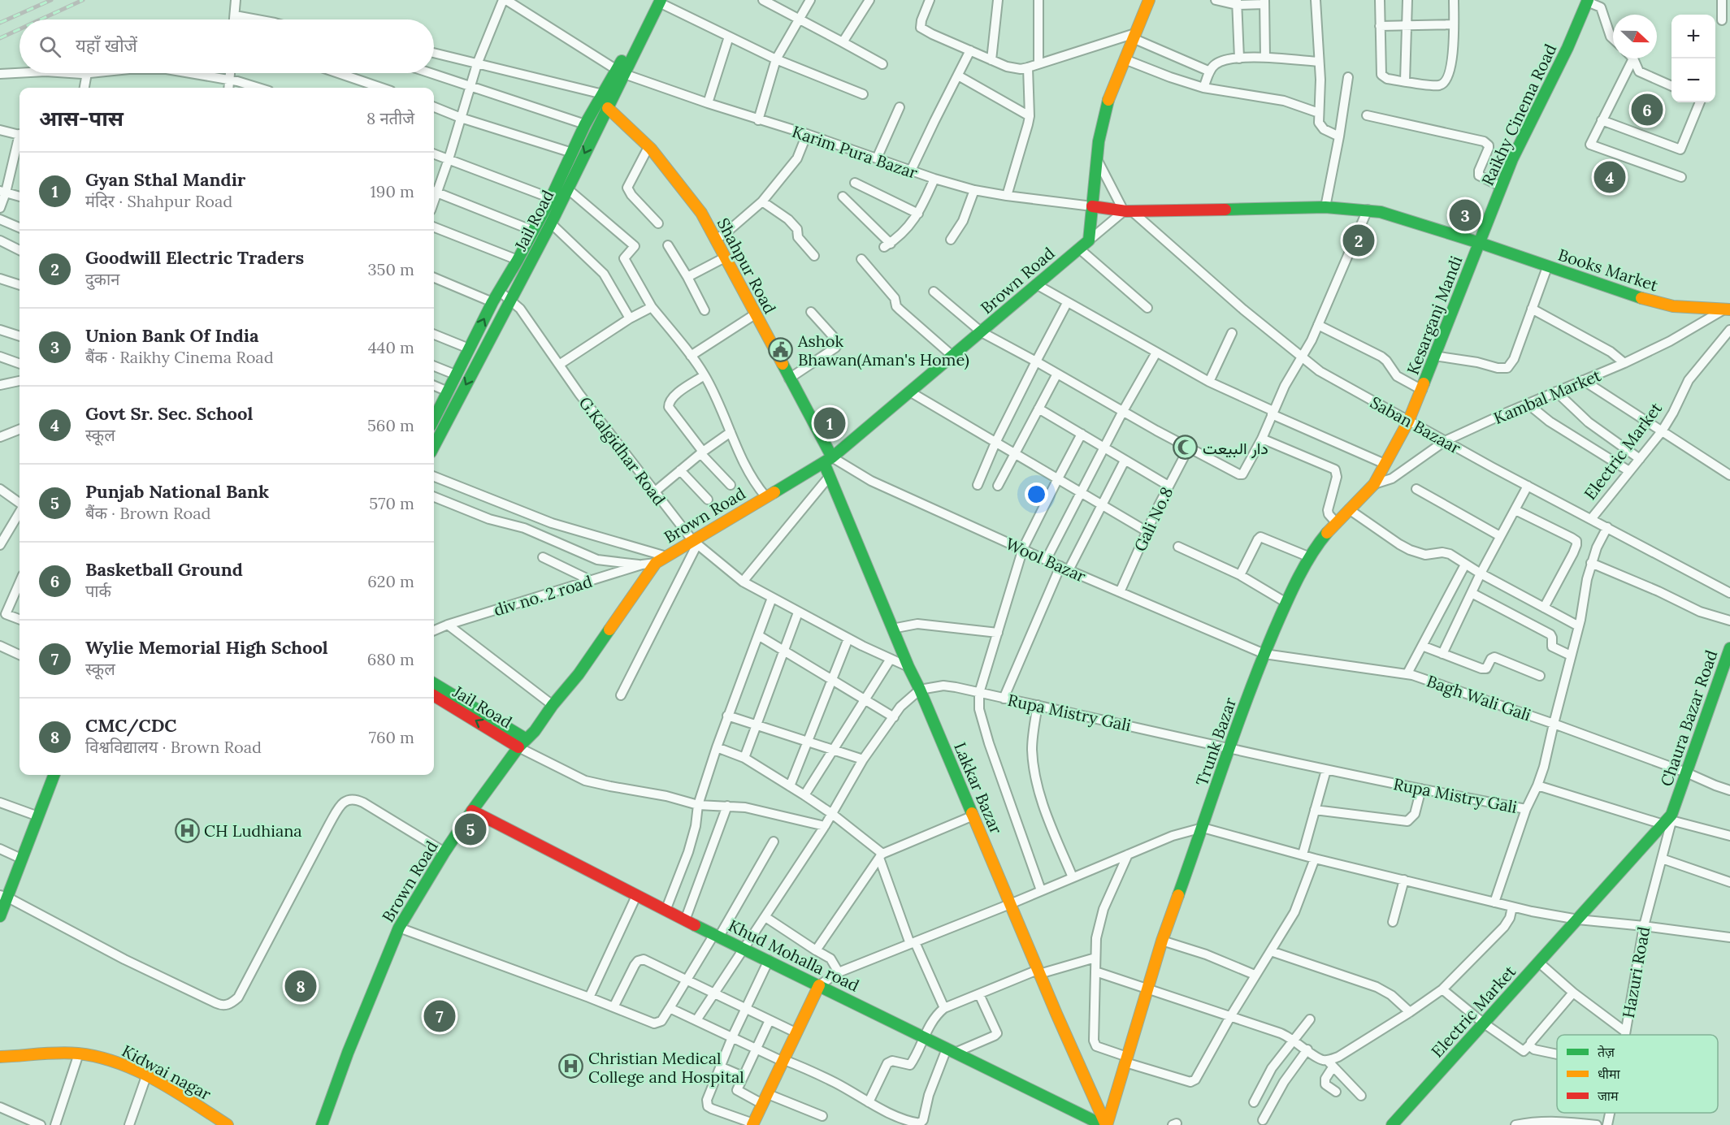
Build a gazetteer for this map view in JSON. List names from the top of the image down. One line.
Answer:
{"streets":{"street":["Raikhy Cinema Road","Karim Pura Bazar","Jail Road","Shahpur Road","Books Market","Brown Road","Kesarganj Mandi","Kambal Market","Saban Bazaar","G.Kalgidhar Road","Electric Market","Gali No.8","Wool Bazar","div no. 2 road","Bagh Wali Gali","Rupa Mistry Gali","Chaura Bazar Road","Trunk Bazar","Lakkar Bazar","Khud Mohalla road","Hazuri Road","Kidwai nagar"]},"crossings":[["Raikhy Cinema Road","Books Market"],["Raikhy Cinema Road","Kesarganj Mandi"],["Karim Pura Bazar","Jail Road"],["Karim Pura Bazar","Books Market"],["Jail Road","Shahpur Road"],["Jail Road","Brown Road"],["Jail Road","G.Kalgidhar Road"],["Shahpur Road","Brown Road"],["Shahpur Road","Wool Bazar"],["Shahpur Road","Lakkar Bazar"],["Books Market","Kesarganj Mandi"],["Books Market","Kambal Market"],["Books Market","Saban Bazaar"],["Brown Road","G.Kalgidhar Road"],["Brown Road","Wool Bazar"],["Brown Road","div no. 2 road"],["Brown Road","Lakkar Bazar"],["Brown Road","Khud Mohalla road"],["Kesarganj Mandi","Trunk Bazar"],["Kambal Market","Saban Bazaar"],["Kambal Market","Trunk Bazar"],["Saban Bazaar","Electric Market"],["Saban Bazaar","Trunk Bazar"],["G.Kalgidhar Road","Lakkar Bazar"],["Electric Market","Chaura Bazar Road"],["Electric Market","Hazuri Road"],["Gali No.8","Wool Bazar"],["Wool Bazar","Bagh Wali Gali"],["Wool Bazar","Trunk Bazar"],["Wool Bazar","Lakkar Bazar"],["Bagh Wali Gali","Chaura Bazar Road"],["Bagh Wali Gali","Trunk Bazar"],["Rupa Mistry Gali","Trunk Bazar"],["Rupa Mistry Gali","Lakkar Bazar"],["Trunk Bazar","Lakkar Bazar"],["Trunk Bazar","Khud Mohalla road"],["Lakkar Bazar","Khud Mohalla road"]],"places":{"public building":["Ashok Bhawan(Aman's Home)"],"mosque":["دار البیعت"],"hospital":["CH Ludhiana","Christian Medical College and Hospital"]},"legend":["तेज़","धीमा","जाम"],"north":"right","page":{"map_buttons":["+","−"],"search":"यहाँ खोजें","heading":["आस-पास","8 नतीजे"],"pins":["6","4","3","2","1","5","8","7"],"list":[{"mark":"1","name":"Gyan Sthal Mandir","note":"मंदिर · Shahpur Road","value":"190 m"},{"mark":"2","name":"Goodwill Electric Traders","note":"दुकान","value":"350 m"},{"mark":"3","name":"Union Bank Of India","note":"बैंक · Raikhy Cinema Road","value":"440 m"},{"mark":"4","name":"Govt Sr. Sec. School","note":"स्कूल","value":"560 m"},{"mark":"5","name":"Punjab National Bank","note":"बैंक · Brown Road","value":"570 m"},{"mark":"6","name":"Basketball Ground","note":"पार्क","value":"620 m"},{"mark":"7","name":"Wylie Memorial High School","note":"स्कूल","value":"680 m"},{"mark":"8","name":"CMC/CDC","note":"विश्वविद्यालय · Brown Road","value":"760 m"}]}}
